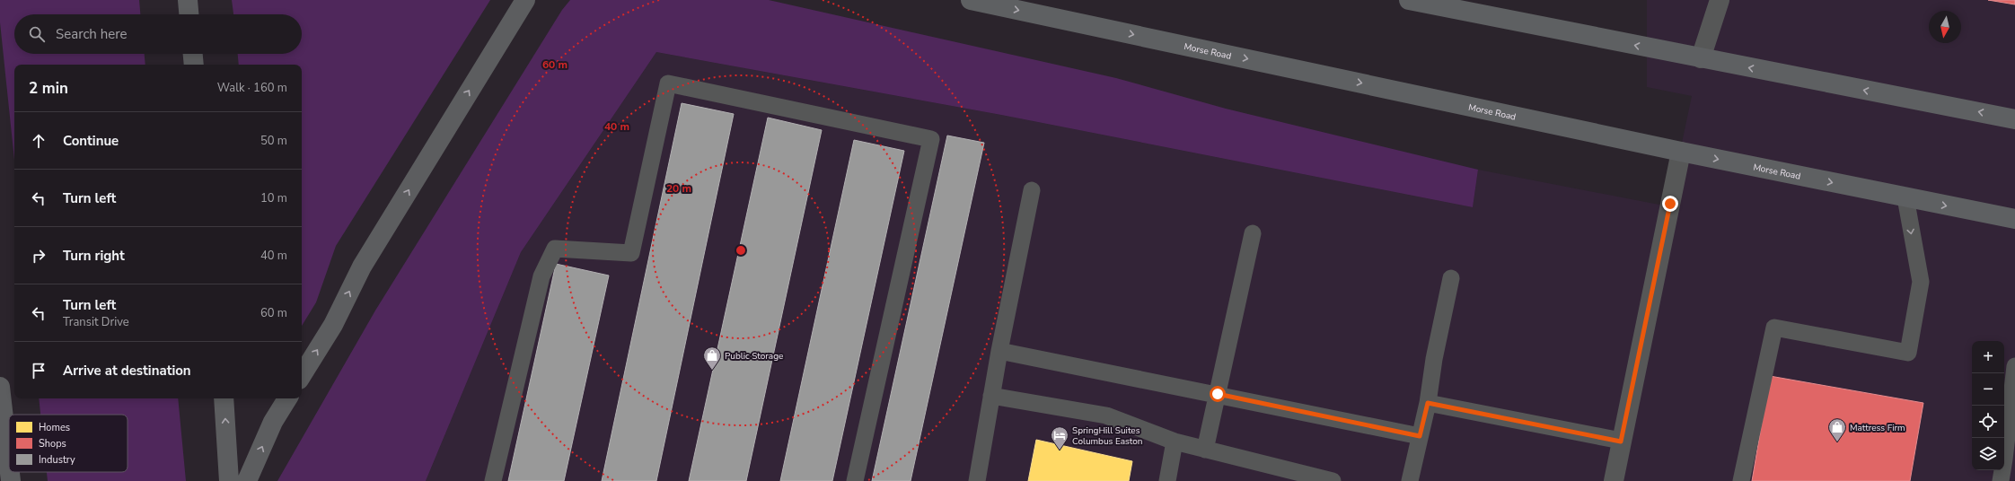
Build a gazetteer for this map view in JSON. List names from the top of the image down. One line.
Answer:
{"streets":{"main road":["Morse Road"]},"places":{"shop":["Public Storage","Mattress Firm"],"hotel":["SpringHill Suites Columbus Easton"]},"legend":["Homes","Shops","Industry"],"north":"bottom","page":{"search":"Search here","heading":["2 min","Walk · 160 m"],"list":[["Continue","50 m"],["Turn left","10 m"],["Turn right","40 m"],["Turn left","Transit Drive","60 m"],"Arrive at destination"],"map_buttons":["+","−"]},"rings":["60 m","40 m","20 m"]}
